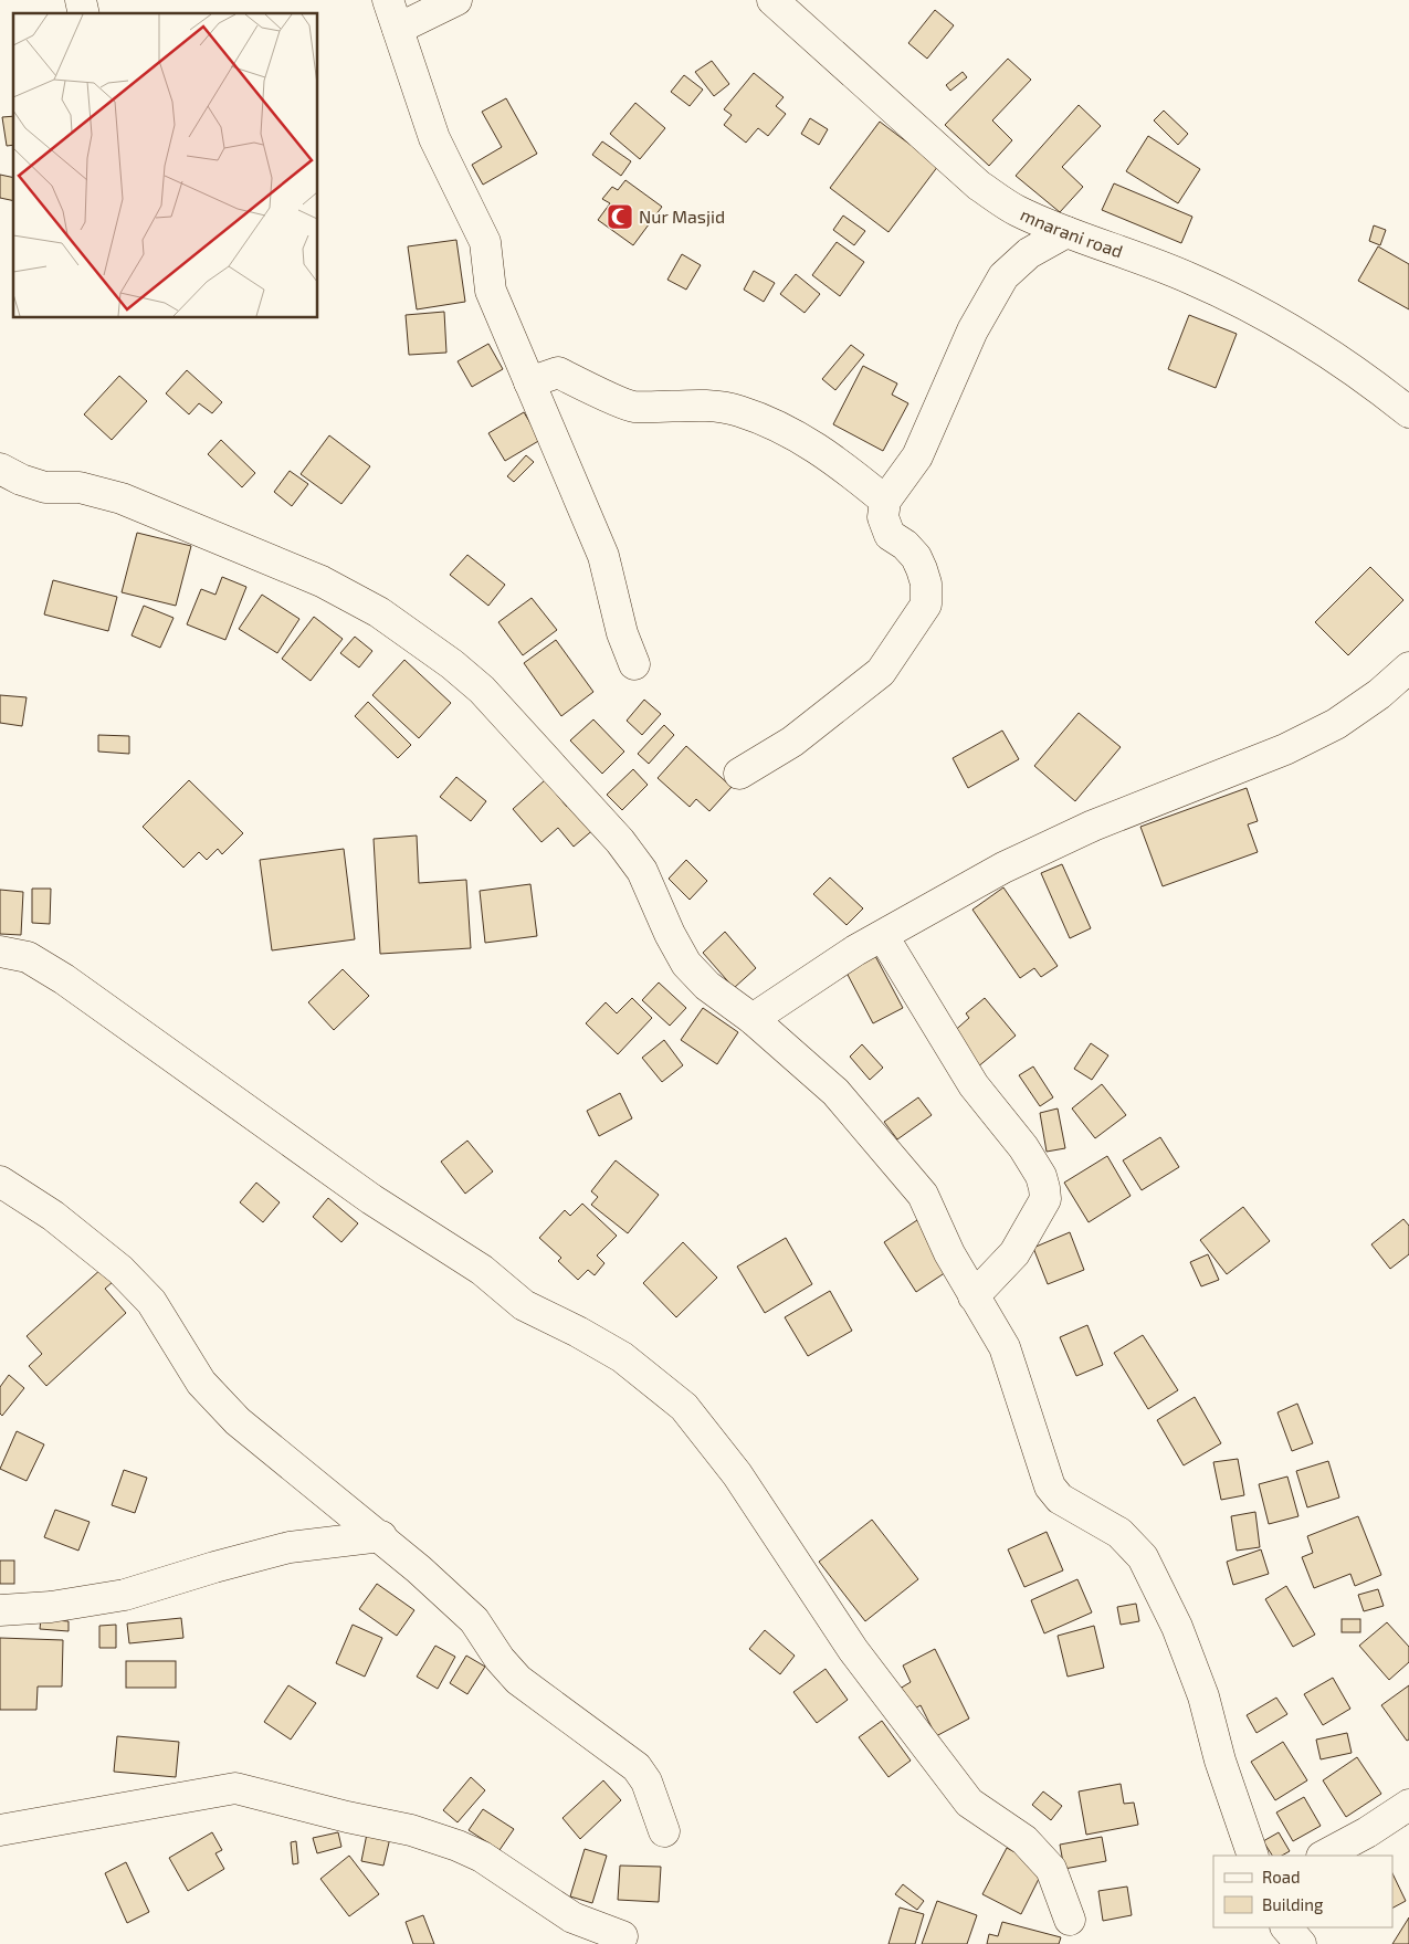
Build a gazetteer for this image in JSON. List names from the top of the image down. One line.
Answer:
{"streets":{"street":["mnarani road"]},"places":{"mosque":["Nur Masjid"]},"legend":["Road","Building"]}
